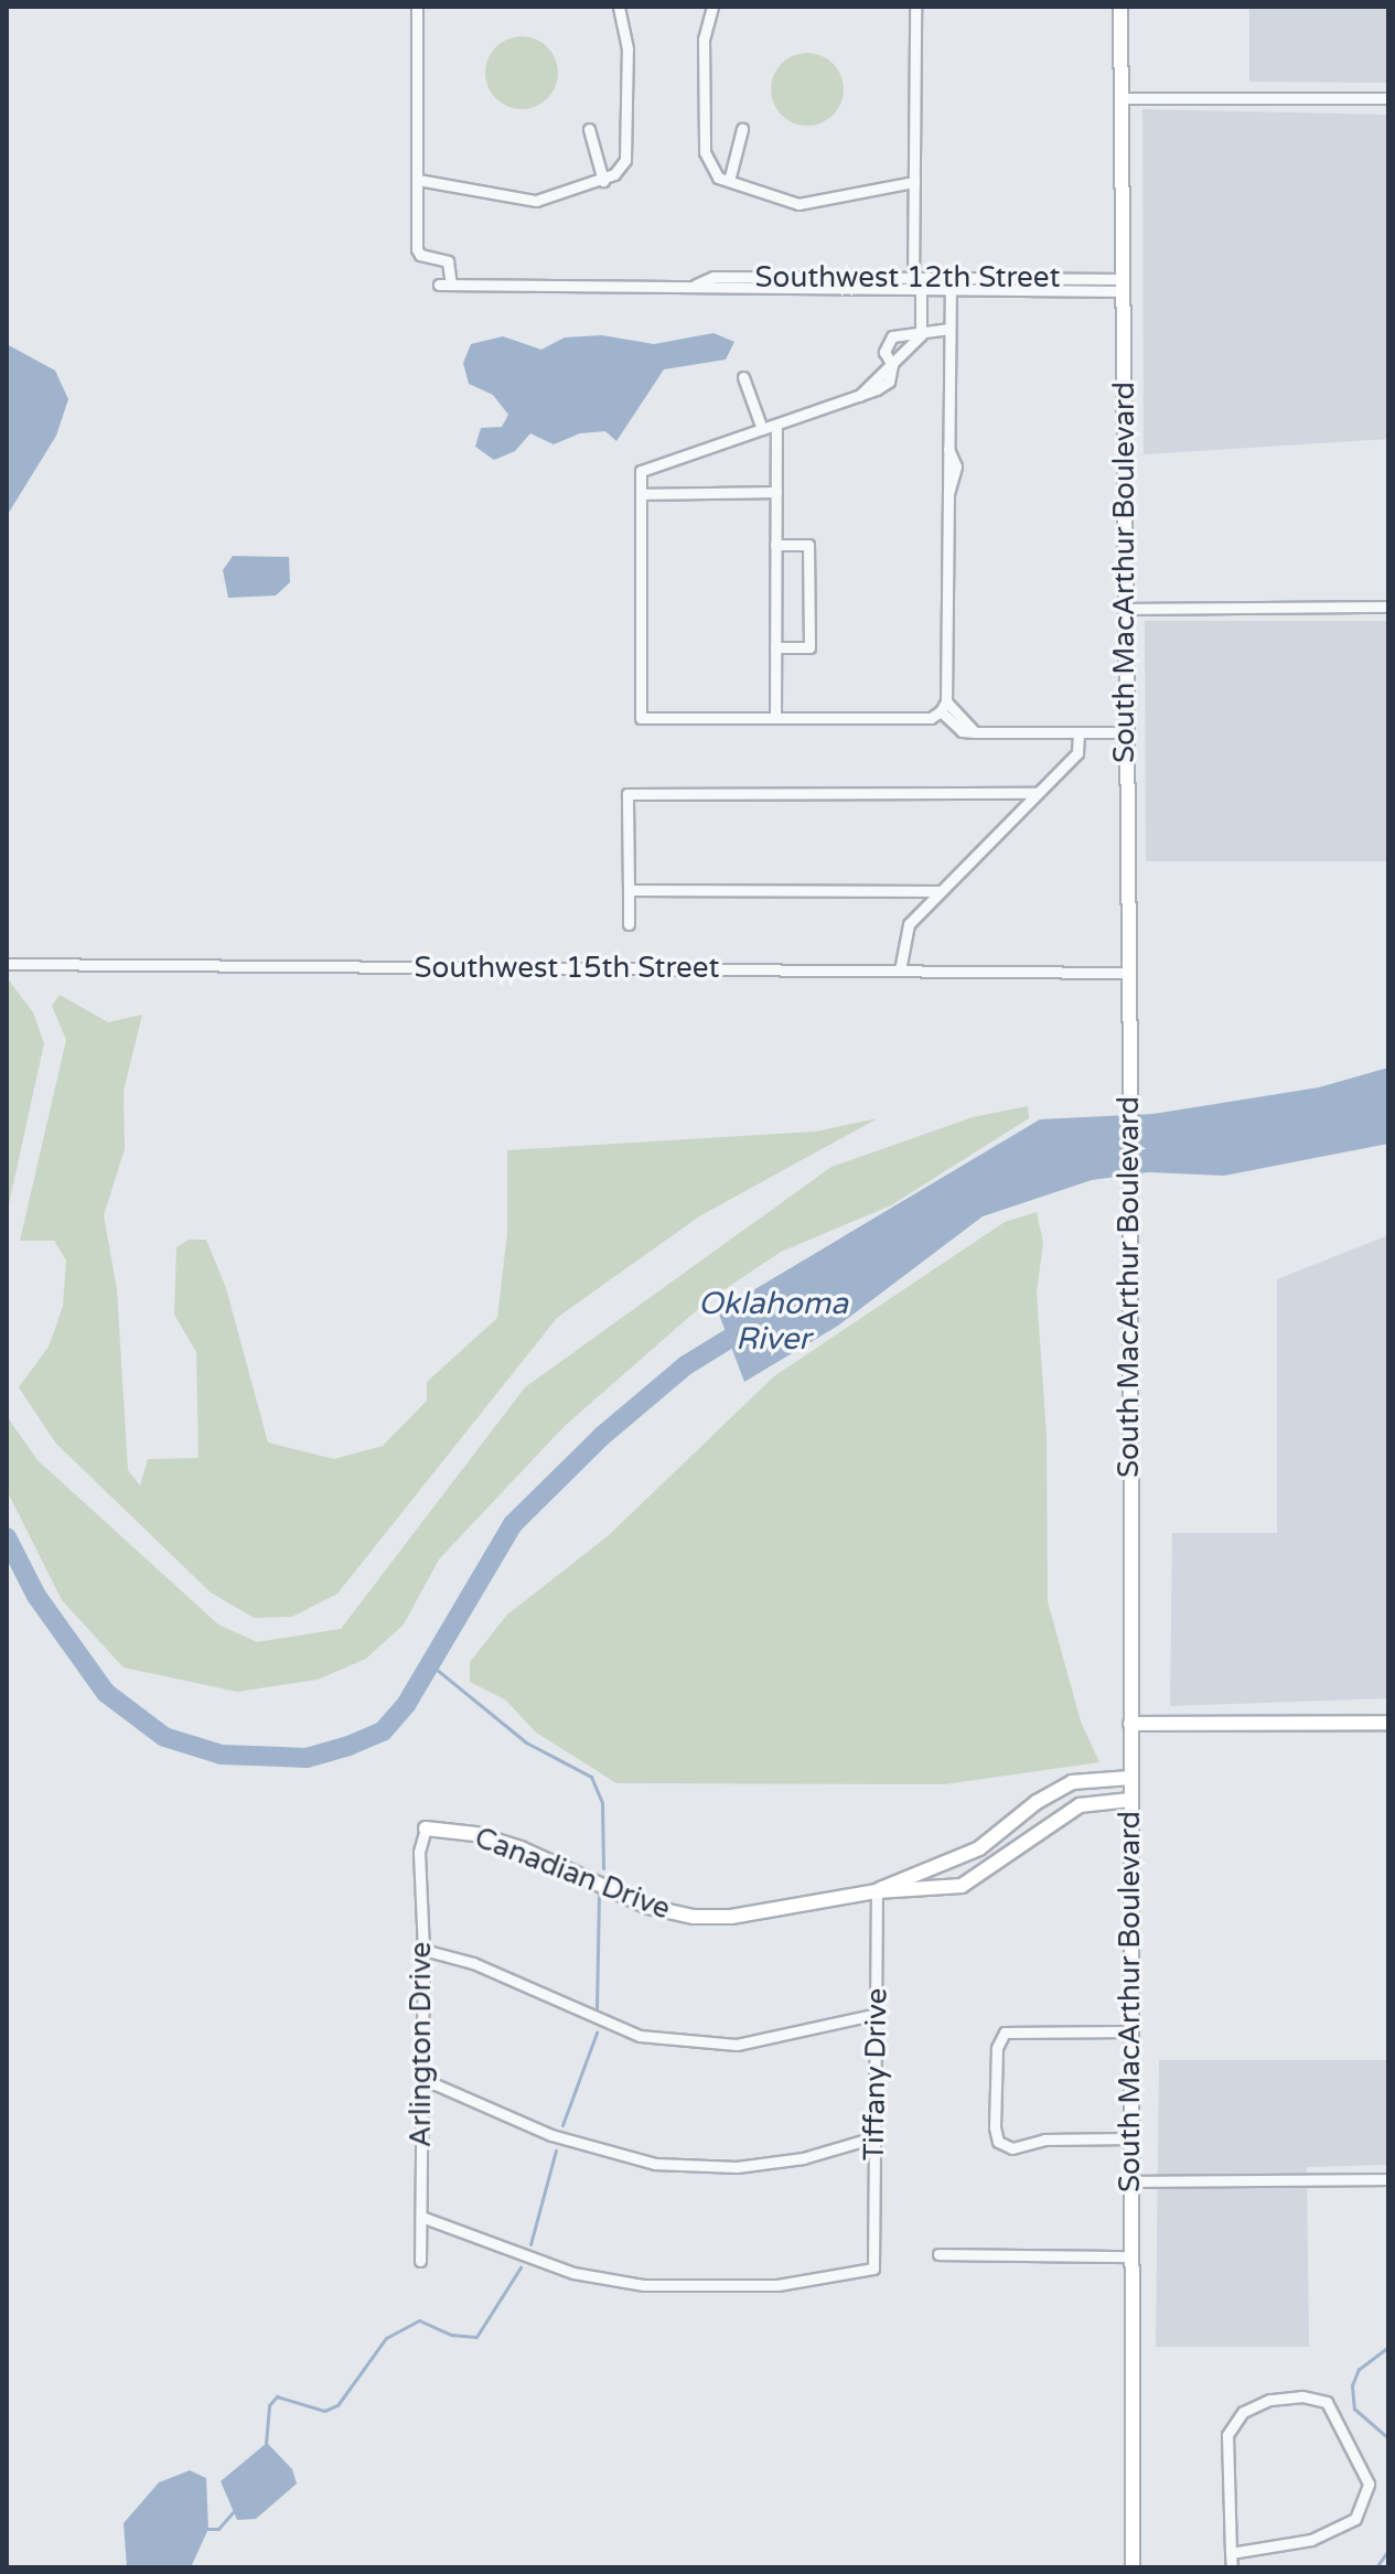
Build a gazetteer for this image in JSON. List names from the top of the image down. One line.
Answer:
{"streets":{"main road":["South MacArthur Boulevard","Canadian Drive"],"street":["Southwest 12th Street","Southwest 15th Street","Arlington Drive","Tiffany Drive"]},"crossings":[["Southwest 12th Street","South MacArthur Boulevard"],["South MacArthur Boulevard","Southwest 15th Street"],["South MacArthur Boulevard","Canadian Drive"],["Canadian Drive","Arlington Drive"],["Canadian Drive","Tiffany Drive"],["Arlington Drive","Tiffany Drive"]],"water":["Oklahoma River"]}
